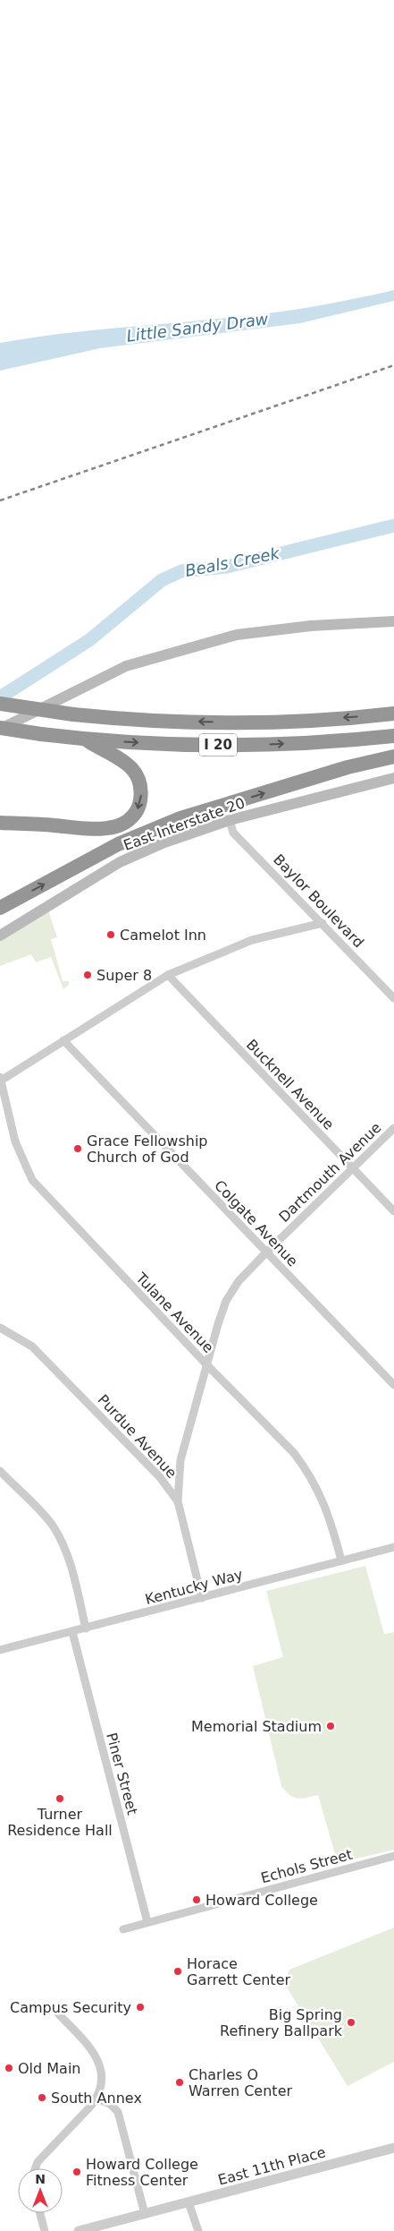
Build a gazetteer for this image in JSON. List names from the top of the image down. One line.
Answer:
{"streets":{"highway":["I 20"],"main road":["East Interstate 20"],"street":["Baylor Boulevard","Bucknell Avenue","Dartmouth Avenue","Colgate Avenue","Tulane Avenue","Purdue Avenue","Kentucky Way","Piner Street","Echols Street","East 11th Place"]},"crossings":[["East Interstate 20","Baylor Boulevard"],["Bucknell Avenue","Dartmouth Avenue"],["Dartmouth Avenue","Colgate Avenue"],["Dartmouth Avenue","Tulane Avenue"],["Dartmouth Avenue","Purdue Avenue"],["Tulane Avenue","Kentucky Way"],["Purdue Avenue","Kentucky Way"],["Kentucky Way","Piner Street"],["Piner Street","Echols Street"]],"water":["Little Sandy Draw","Beals Creek"],"places":["Camelot Inn","Super 8","Grace Fellowship Church of God","Memorial Stadium","Turner Residence Hall","Howard College","Horace Garrett Center","Campus Security","Big Spring Refinery Ballpark","Old Main","Charles O Warren Center","South Annex","Howard College Fitness Center"],"north":"top"}
